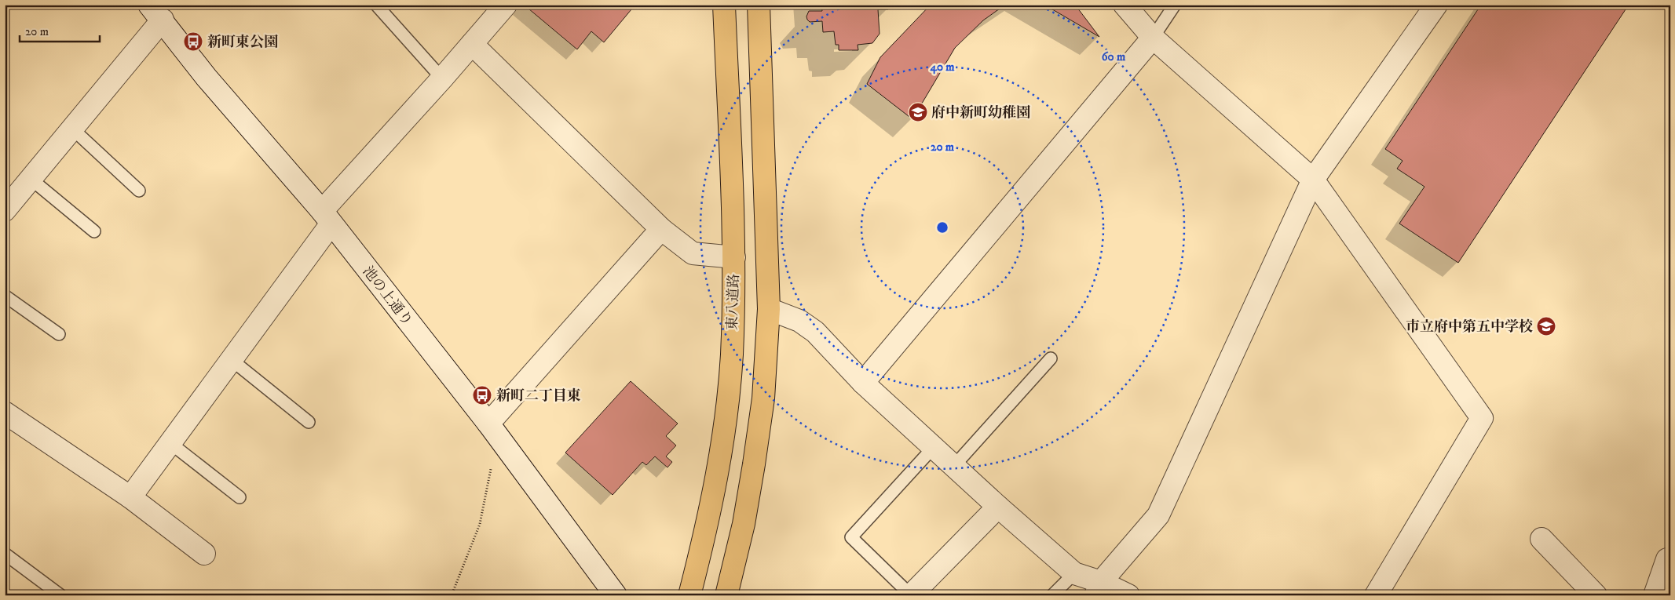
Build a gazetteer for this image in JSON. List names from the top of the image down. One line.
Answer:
{"streets":{"main road":["東八道路"],"street":["池の上通り"]},"places":{"bus stop":["新町東公園","新町二丁目東"],"school or university":["府中新町幼稚園","市立府中第五中学校"]},"scale_bar":"20 m","rings":["60 m","40 m","20 m"]}
